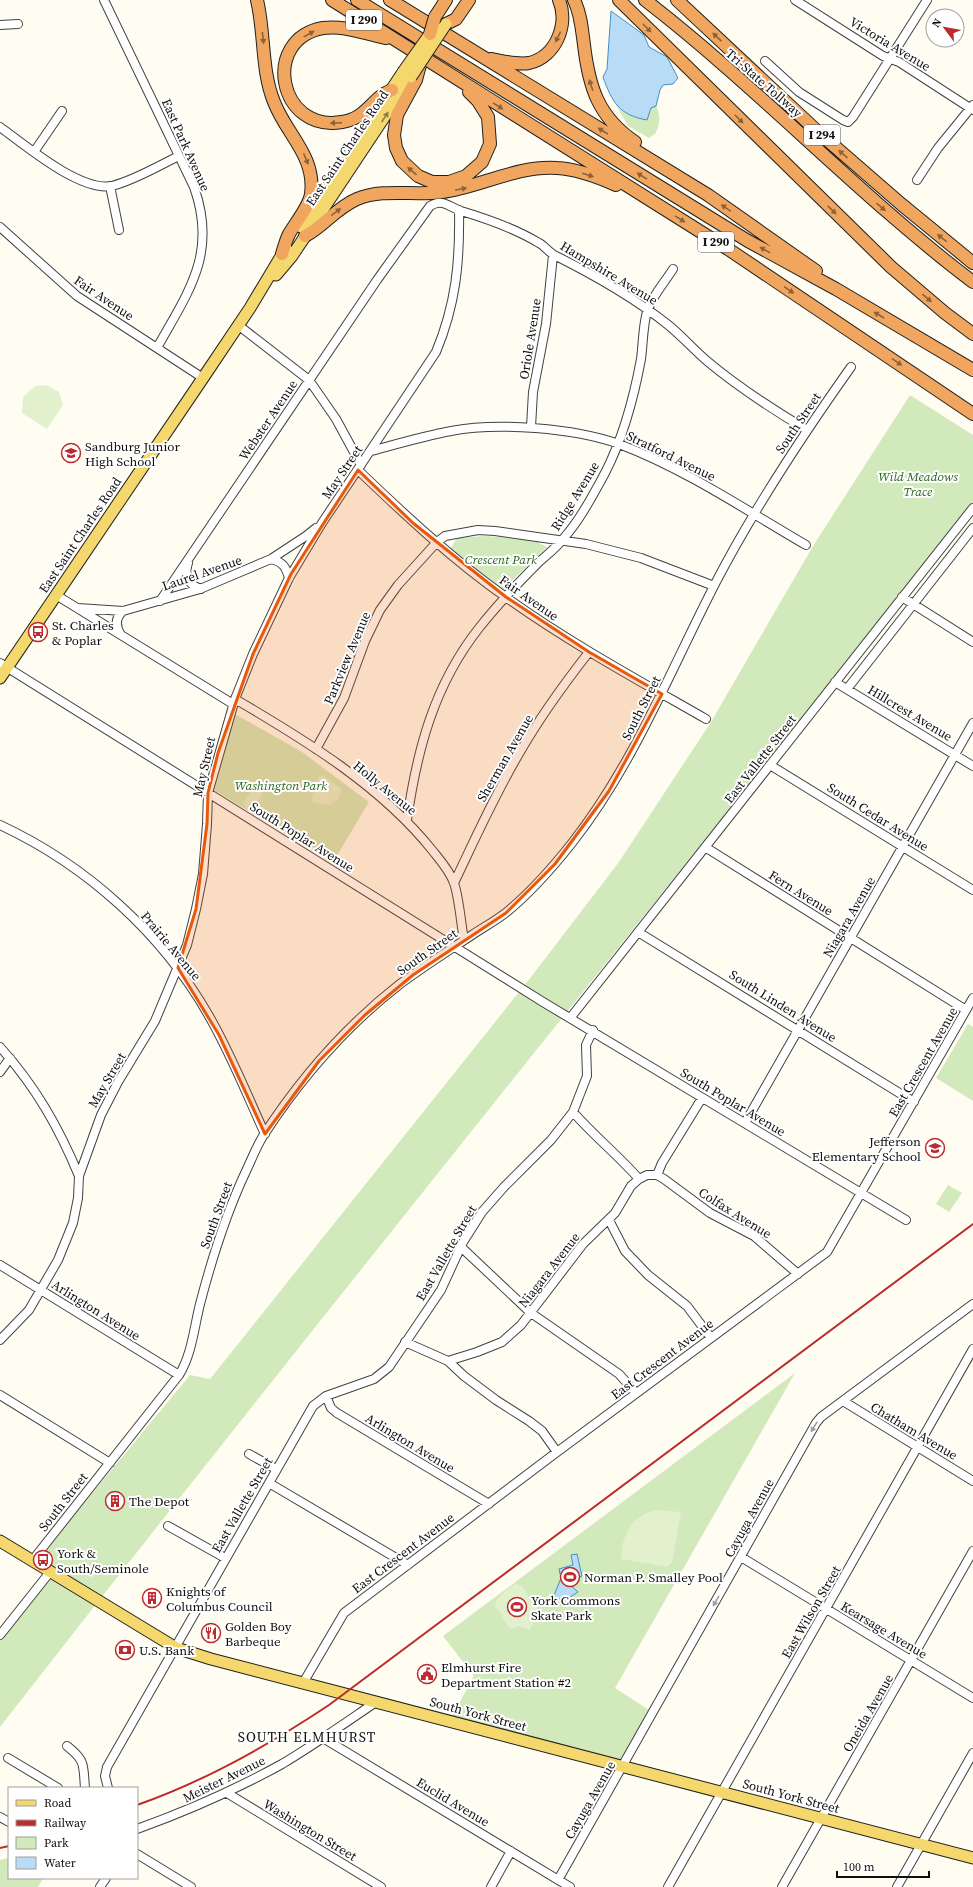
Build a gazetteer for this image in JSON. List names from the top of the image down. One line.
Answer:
{"streets":{"highway":["I 290","Tri-State Tollway","I 294"],"main road":["East Saint Charles Road","South York Street"],"street":["Victoria Avenue","East Park Avenue","Hampshire Avenue","Fair Avenue","Oriole Avenue","Webster Avenue","South Street","Stratford Avenue","May Street","Ridge Avenue","Laurel Avenue","Parkview Avenue","Hillcrest Avenue","Sherman Avenue","East Vallette Street","Holly Avenue","South Cedar Avenue","South Poplar Avenue","Fern Avenue","Niagara Avenue","Prairie Avenue","South Linden Avenue","East Crescent Avenue","Colfax Avenue","Arlington Avenue","Chatham Avenue","Cayuga Avenue","East Wilson Street","Kearsage Avenue","Oneida Avenue","Meister Avenue","Euclid Avenue","Washington Street"]},"crossings":[["East Park Avenue","Fair Avenue"],["East Saint Charles Road","Fair Avenue"],["East Saint Charles Road","Holly Avenue"],["East Saint Charles Road","South Poplar Avenue"],["Hampshire Avenue","Oriole Avenue"],["Hampshire Avenue","Webster Avenue"],["Hampshire Avenue","South Street"],["Hampshire Avenue","May Street"],["Hampshire Avenue","Ridge Avenue"],["Fair Avenue","Webster Avenue"],["Fair Avenue","South Street"],["Fair Avenue","May Street"],["Fair Avenue","Ridge Avenue"],["Fair Avenue","Parkview Avenue"],["Fair Avenue","Sherman Avenue"],["Oriole Avenue","Stratford Avenue"],["Webster Avenue","Laurel Avenue"],["South Street","Stratford Avenue"],["South Street","Parkview Avenue"],["South Street","Holly Avenue"],["South Street","South Poplar Avenue"],["South Street","Prairie Avenue"],["South Street","Arlington Avenue"],["South Street","South York Street"],["Stratford Avenue","May Street"],["Stratford Avenue","Ridge Avenue"],["May Street","Laurel Avenue"],["May Street","Holly Avenue"],["May Street","South Poplar Avenue"],["May Street","Prairie Avenue"],["May Street","Arlington Avenue"],["Ridge Avenue","Parkview Avenue"],["Ridge Avenue","Holly Avenue"],["Laurel Avenue","Holly Avenue"],["Parkview Avenue","Holly Avenue"],["Hillcrest Avenue","East Vallette Street"],["Hillcrest Avenue","Niagara Avenue"],["Sherman Avenue","Holly Avenue"],["East Vallette Street","South Cedar Avenue"],["East Vallette Street","South Poplar Avenue"],["East Vallette Street","Fern Avenue"],["East Vallette Street","South Linden Avenue"],["East Vallette Street","Arlington Avenue"],["East Vallette Street","South York Street"],["South Cedar Avenue","Niagara Avenue"],["South Poplar Avenue","Niagara Avenue"],["South Poplar Avenue","East Crescent Avenue"],["Fern Avenue","Niagara Avenue"],["Fern Avenue","East Crescent Avenue"],["Niagara Avenue","South Linden Avenue"],["South Linden Avenue","East Crescent Avenue"],["East Crescent Avenue","Colfax Avenue"],["East Crescent Avenue","Arlington Avenue"],["East Crescent Avenue","South York Street"],["Chatham Avenue","Cayuga Avenue"],["Chatham Avenue","East Wilson Street"],["Cayuga Avenue","Kearsage Avenue"],["Cayuga Avenue","South York Street"],["Cayuga Avenue","Euclid Avenue"],["East Wilson Street","Kearsage Avenue"],["East Wilson Street","South York Street"],["Kearsage Avenue","Oneida Avenue"],["Oneida Avenue","South York Street"],["South York Street","Meister Avenue"],["Meister Avenue","Euclid Avenue"],["Meister Avenue","Washington Street"]],"one_way":["Cayuga Avenue"],"districts":["SOUTH ELMHURST"],"parks":["Wild Meadows Trace","Crescent Park","Washington Park"],"places":{"school or university":["Sandburg Junior High School","Jefferson Elementary School"],"bus stop":["St. Charles & Poplar","York & South/Seminole"],"building":["The Depot","Knights of Columbus Council"],"sports":["Norman P. Smalley Pool","York Commons Skate Park"],"restaurant":["Golden Boy Barbeque"],"bank":["U.S. Bank"],"public building":["Elmhurst Fire Department Station #2"]},"legend":["Road","Railway","Park","Water"],"scale_bar":"100 m","north":"top left"}
